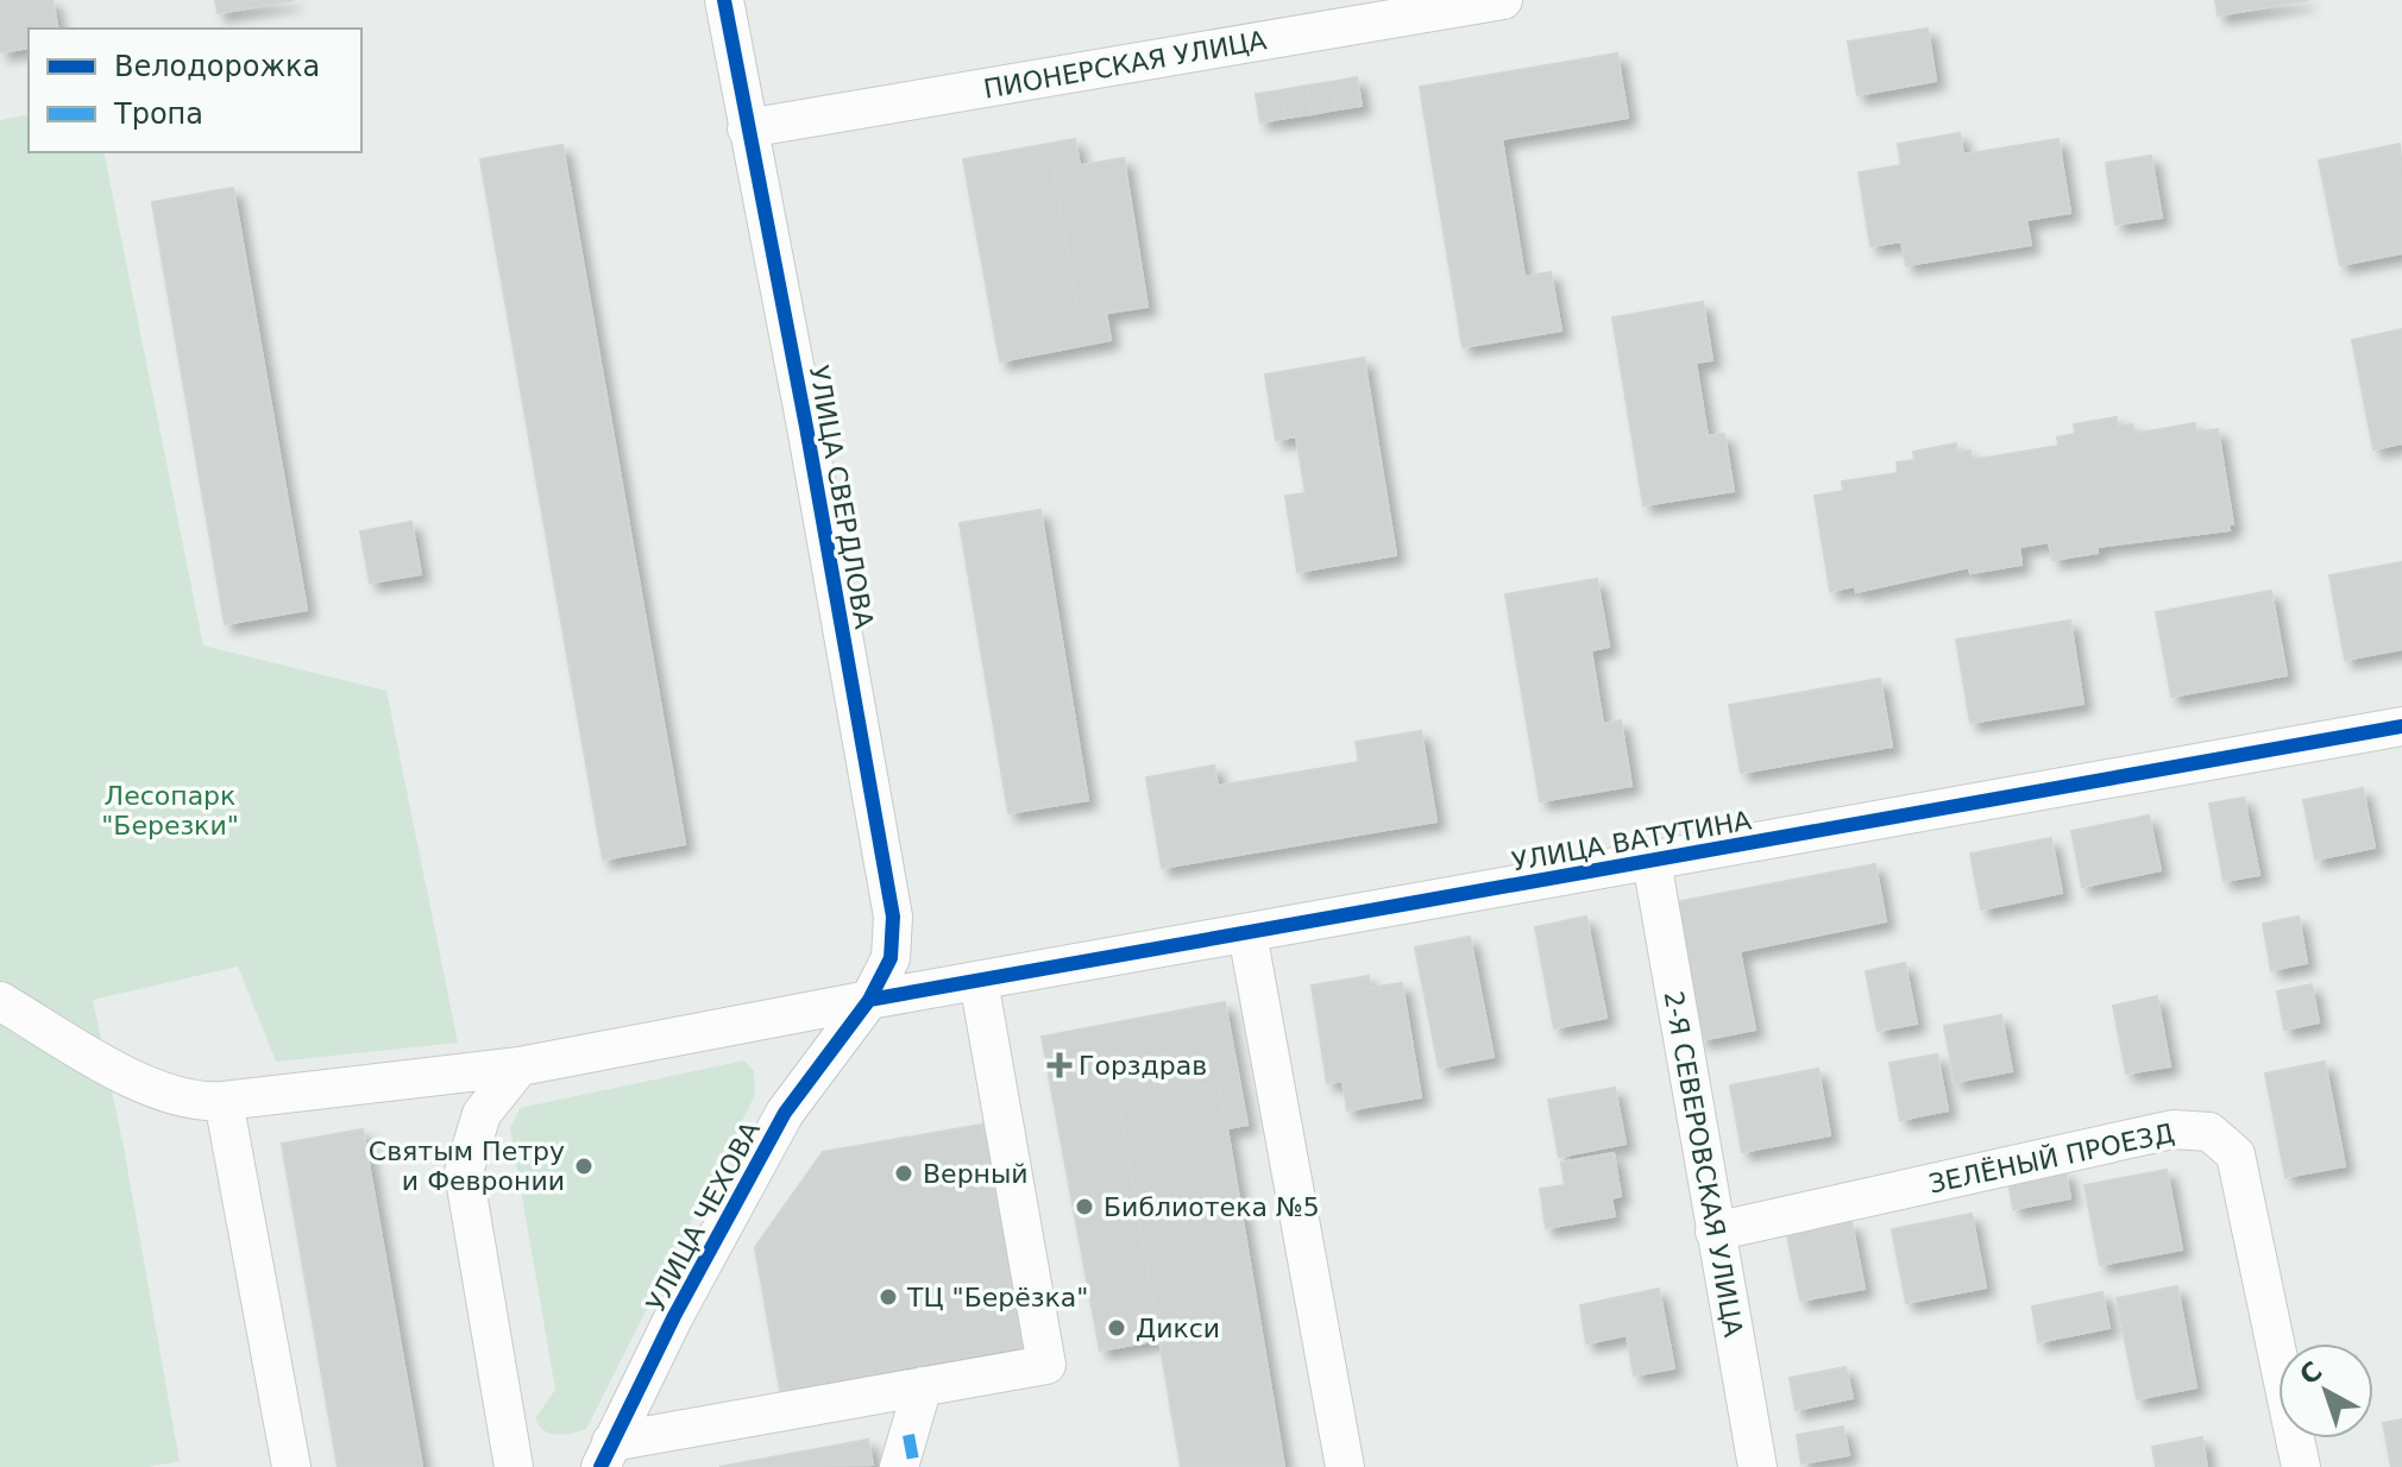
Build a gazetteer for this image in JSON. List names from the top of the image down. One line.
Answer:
{"streets":{"street":["ПИОНЕРСКАЯ УЛИЦА","УЛИЦА СВЕРДЛОВА","УЛИЦА ВАТУТИНА","ЗЕЛЁНЫЙ ПРОЕЗД","2-Я СЕВЕРОВСКАЯ УЛИЦА","УЛИЦА ЧЕХОВА"]},"crossings":[["ПИОНЕРСКАЯ УЛИЦА","УЛИЦА СВЕРДЛОВА"],["УЛИЦА СВЕРДЛОВА","УЛИЦА ВАТУТИНА"],["УЛИЦА СВЕРДЛОВА","УЛИЦА ЧЕХОВА"],["УЛИЦА ВАТУТИНА","2-Я СЕВЕРОВСКАЯ УЛИЦА"],["УЛИЦА ВАТУТИНА","УЛИЦА ЧЕХОВА"],["ЗЕЛЁНЫЙ ПРОЕЗД","2-Я СЕВЕРОВСКАЯ УЛИЦА"]],"parks":["Лесопарк \"Березки\""],"places":{"health":["Горздрав"],"other":["Святым Петру и Февронии","Верный","Библиотека №5","ТЦ \"Берёзка\"","Дикси"]},"legend":["Велодорожка","Тропа"],"north":"top left"}
